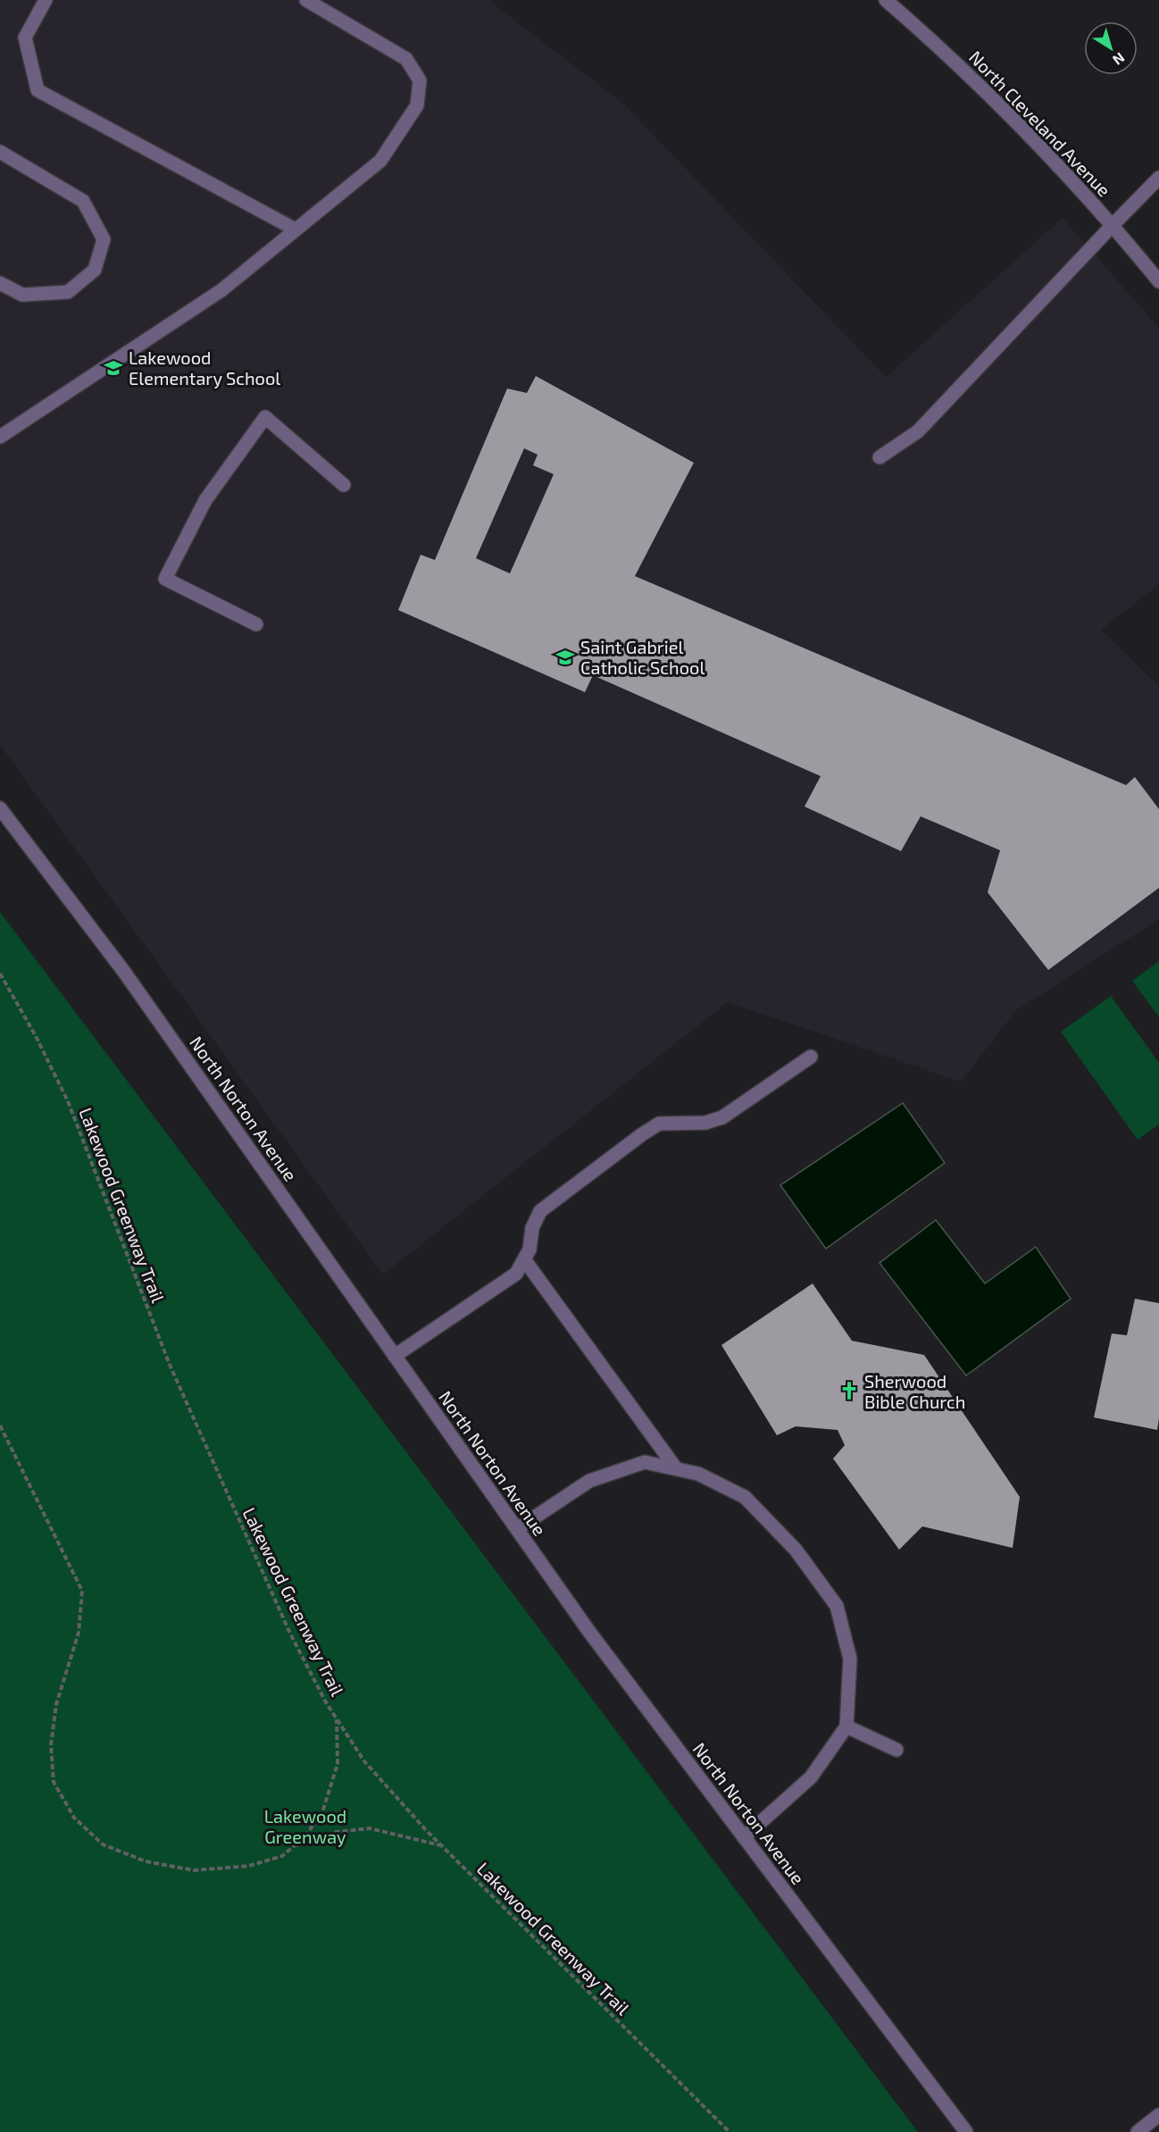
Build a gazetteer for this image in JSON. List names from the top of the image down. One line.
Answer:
{"streets":{"street":["North Cleveland Avenue","North Norton Avenue"],"path":["Lakewood Greenway Trail"]},"parks":["Lakewood Greenway"],"places":{"school or university":["Lakewood Elementary School","Saint Gabriel Catholic School"],"church":["Sherwood Bible Church"]},"north":"bottom right"}
